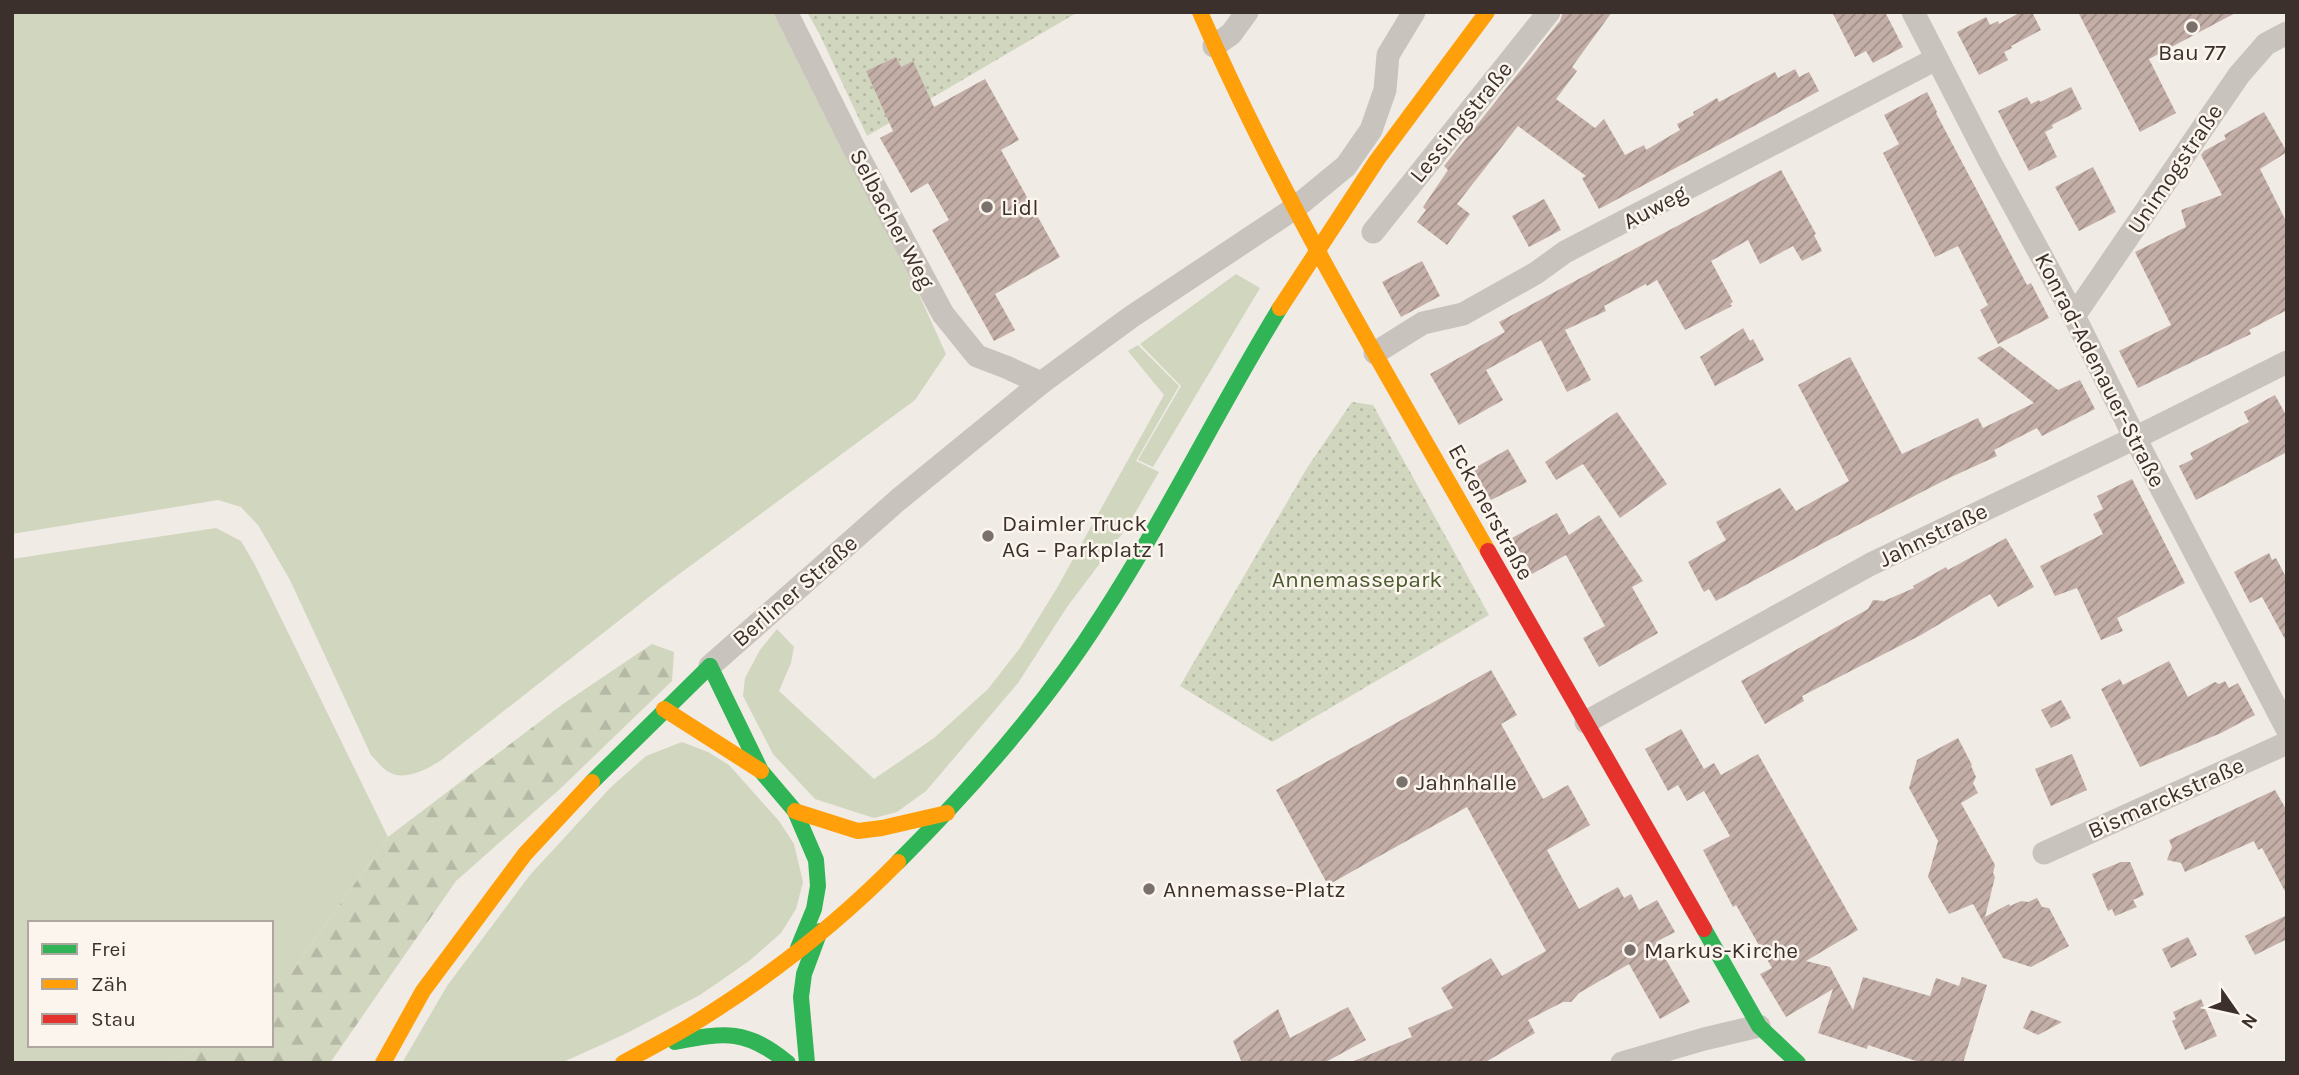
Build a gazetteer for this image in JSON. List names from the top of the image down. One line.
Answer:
{"streets":{"main road":["Eckenerstraße","Berliner Straße"],"street":["Lessingstraße","Unimogstraße","Auweg","Selbacher Weg","Konrad-Adenauer-Straße","Jahnstraße","Bismarckstraße"]},"crossings":[["Unimogstraße","Konrad-Adenauer-Straße"],["Auweg","Konrad-Adenauer-Straße"],["Auweg","Eckenerstraße"],["Selbacher Weg","Berliner Straße"],["Konrad-Adenauer-Straße","Jahnstraße"],["Eckenerstraße","Jahnstraße"],["Eckenerstraße","Berliner Straße"]],"parks":["Annemassepark"],"places":["Bau 77","Lidl","Daimler Truck AG − Parkplatz 1","Jahnhalle","Annemasse-Platz","Markus-Kirche"],"legend":["Frei","Zäh","Stau"],"north":"bottom right"}
